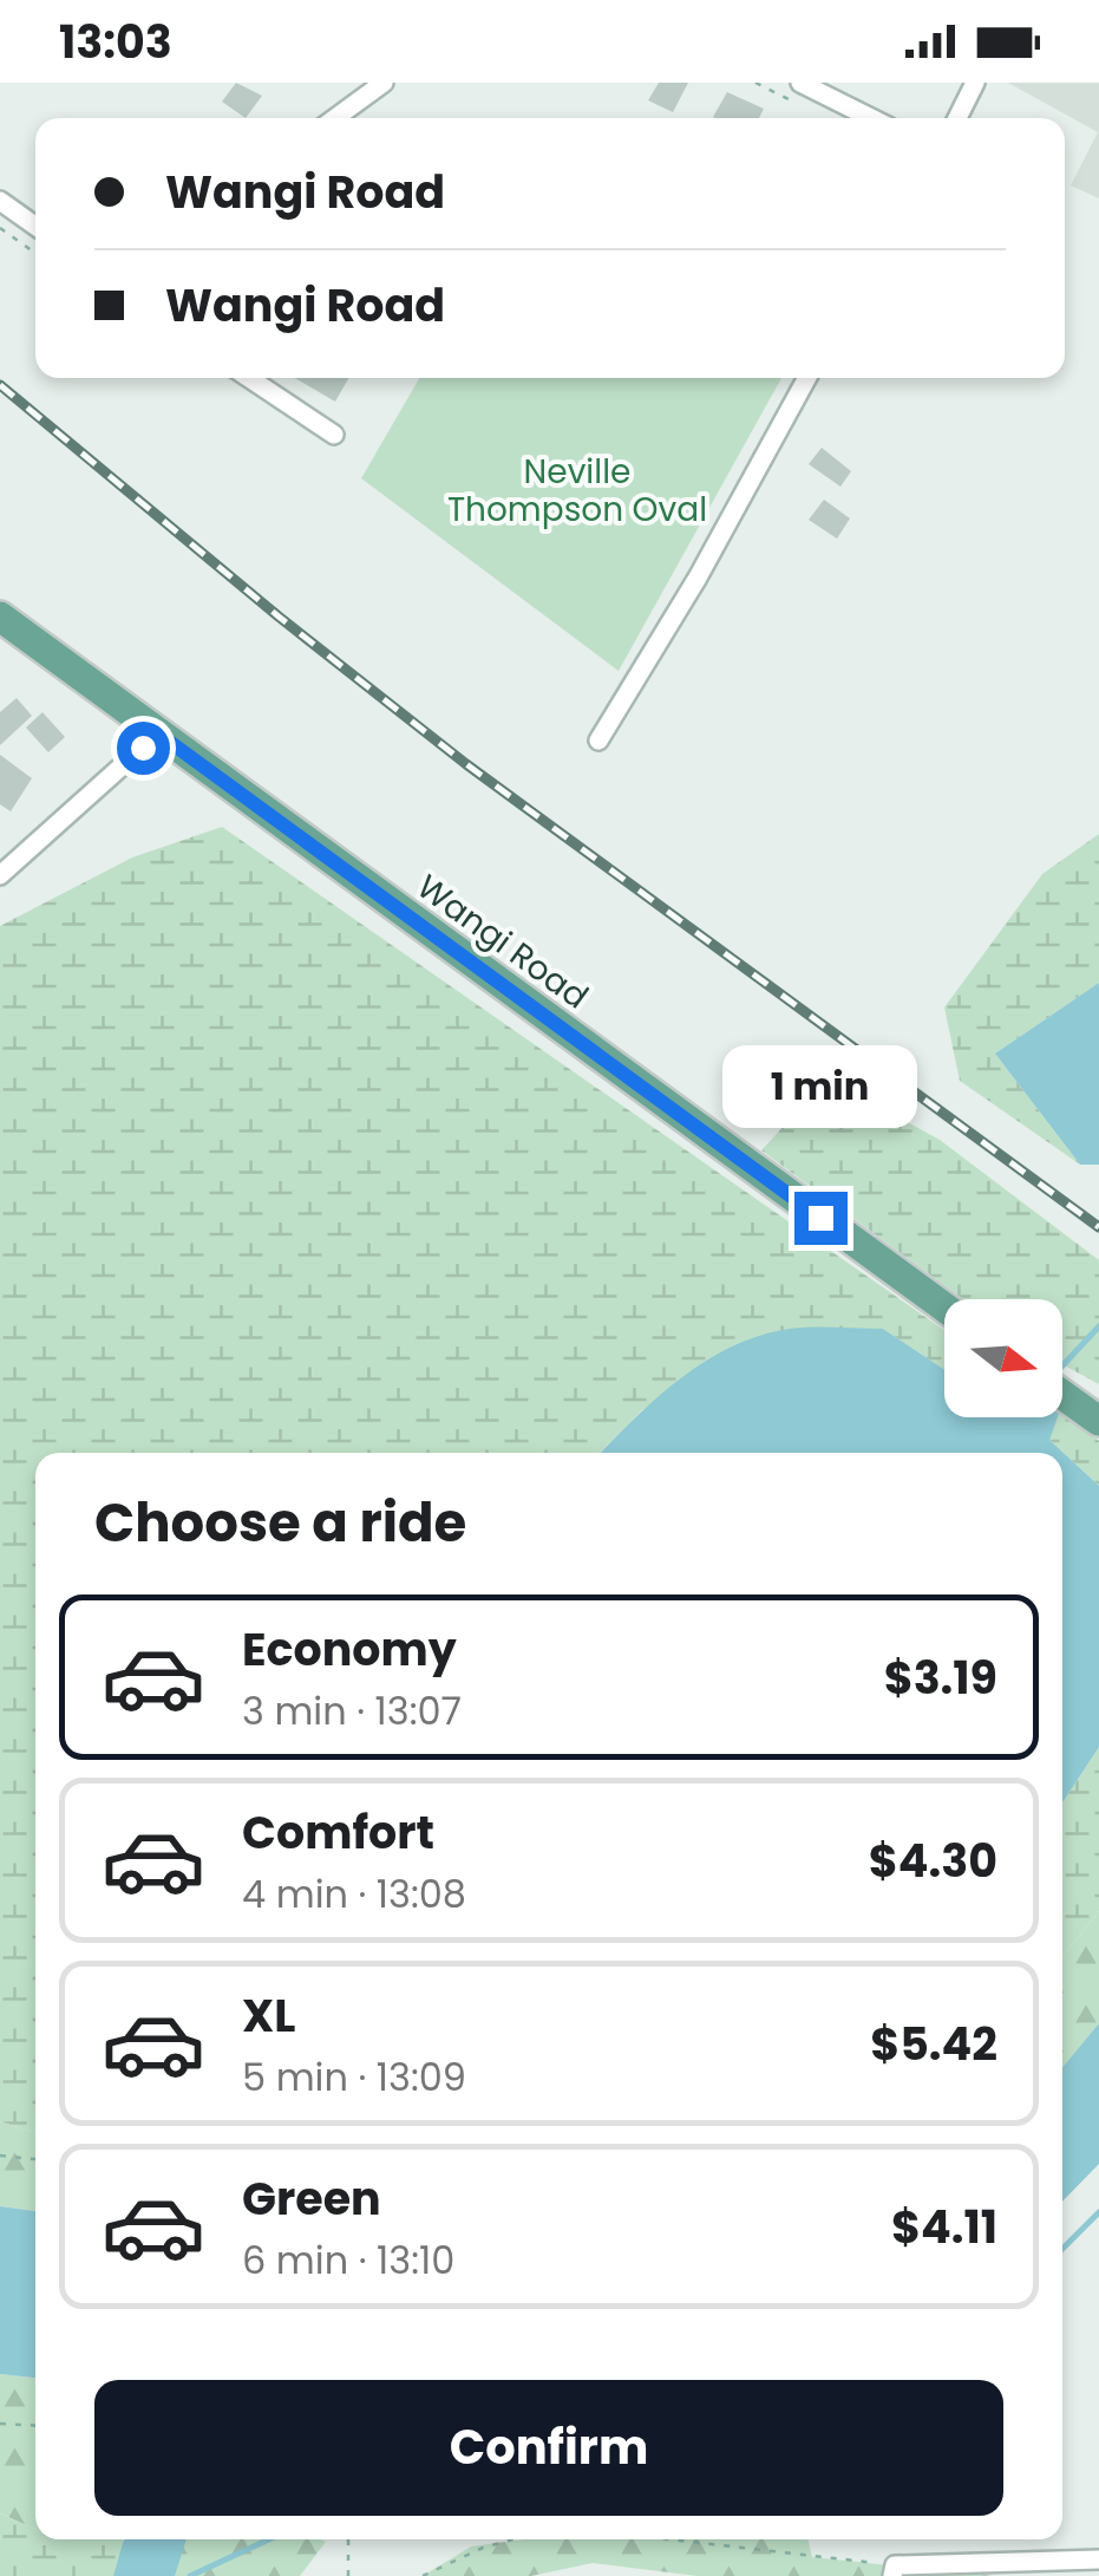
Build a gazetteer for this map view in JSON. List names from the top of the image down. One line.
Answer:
{"streets":{"main road":["Wangi Road"]},"parks":["Neville Thompson Oval"],"north":"right","page":{"status":"13:03","banner":["Wangi Road","Wangi Road"],"bubble":"1 min","heading":"Choose a ride","list":[{"name":"Economy","note":"3 min · 13:07","value":"$3.19"},{"name":"Comfort","note":"4 min · 13:08","value":"$4.30"},{"name":"XL","note":"5 min · 13:09","value":"$5.42"},{"name":"Green","note":"6 min · 13:10","value":"$4.11"}],"buttons":"Confirm"}}
